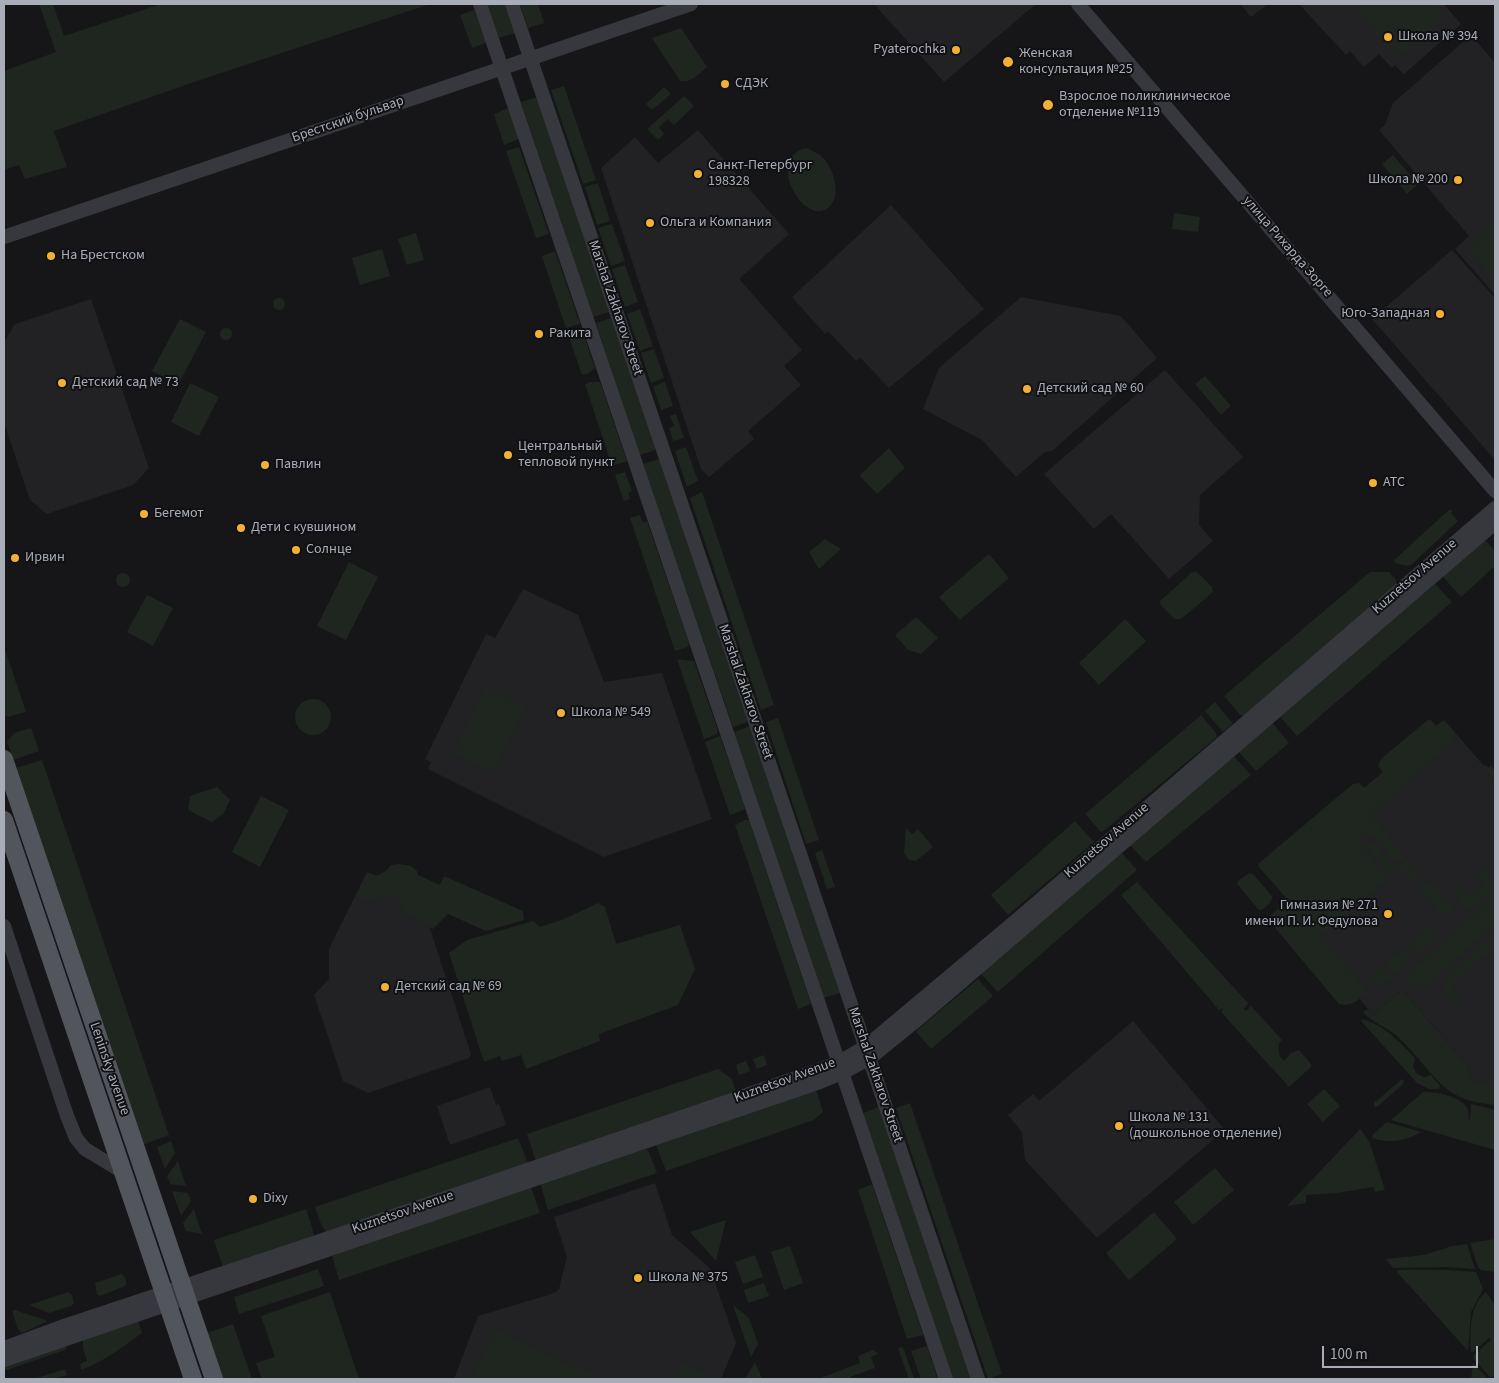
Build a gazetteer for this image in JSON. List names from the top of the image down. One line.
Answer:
{"streets":{"main road":["Leninsky avenue"],"street":["Брестский бульвар","улица Рихарда Зорге","Marshal Zakharov Street","Kuznetsov Avenue"]},"crossings":[["Брестский бульвар","Marshal Zakharov Street"],["Marshal Zakharov Street","Kuznetsov Avenue"],["Kuznetsov Avenue","Leninsky avenue"]],"places":["Школа № 394","Pyaterochka","Женская консультация №25","СДЭК","Взрослое поликлиническое отделение №119","Санкт-Петербург 198328","Школа № 200","Ольга и Компания","На Брестском","Юго-Западная","Ракита","Детский сад № 73","Детский сад № 60","Центральный тепловой пункт","Павлин","АТС","Бегемот","Дети с кувшином","Солнце","Ирвин","Школа № 549","Гимназия № 271 имени П. И. Федулова","Детский сад № 69","Школа № 131 (дошкольное отделение)","Dixy","Школа № 375"],"scale_bar":"100 m"}
